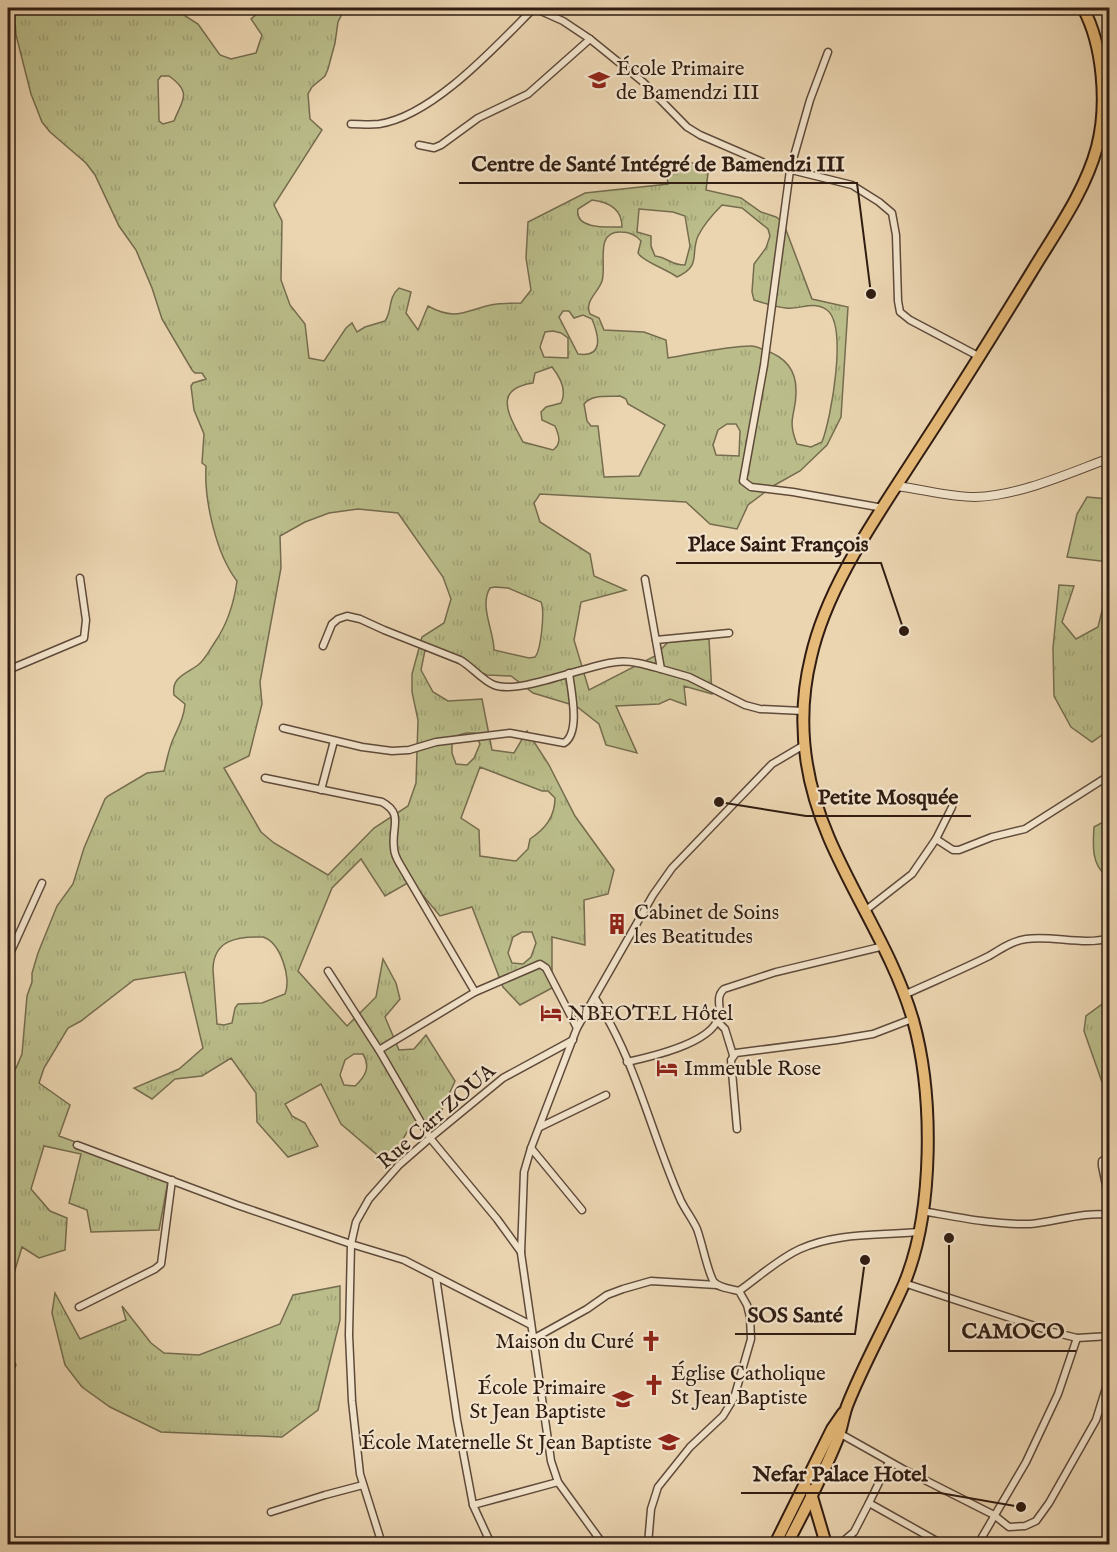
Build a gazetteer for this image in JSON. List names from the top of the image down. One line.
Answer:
{"streets":{"street":["Rue Carr ZOUA"]},"places":{"school or university":["École Primaire de Bamendzi III","École Primaire St Jean Baptiste","École Maternelle St Jean Baptiste"],"other":["Centre de Santé Intégré de Bamendzi III","Place Saint François","Petite Mosquée","CAMOCO","SOS Santé","Nefar Palace Hotel"],"building":["Cabinet de Soins les Beatitudes"],"hotel":["NBEOTEL Hôtel","Immeuble Rose"],"church":["Maison du Curé","Église Catholique St Jean Baptiste"]}}
